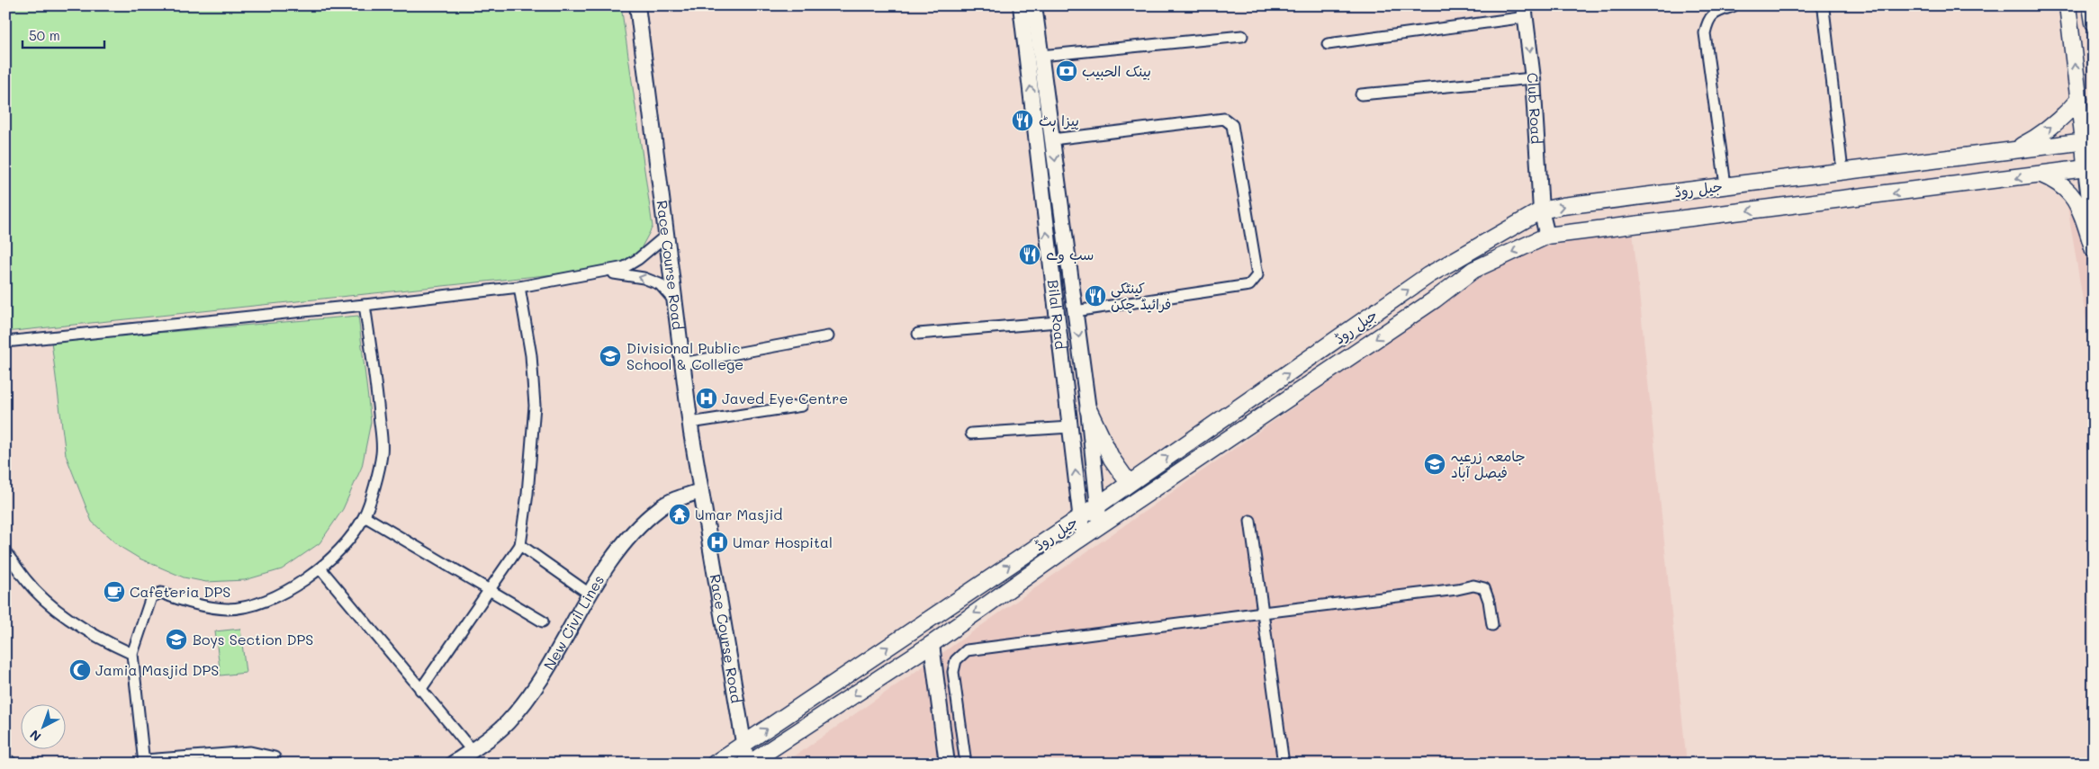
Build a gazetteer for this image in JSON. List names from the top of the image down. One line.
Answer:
{"streets":{"main road":["جیل روڈ"],"street":["Club Road","Race Course Road","Bilal Road","New Civil Lines"]},"crossings":[["Club Road","جیل روڈ"],["جیل روڈ","Race Course Road"],["جیل روڈ","Bilal Road"],["Race Course Road","New Civil Lines"]],"places":{"bank":["بينک الحبيب"],"restaurant":["پیزا ہٹ","سب وے","کینٹکی فرائیڈ چکن"],"school or university":["Divisional Public School & College","جامعہ زرعیہ فیصل آباد","Boys Section DPS"],"hospital":["Javed Eye Centre","Umar Hospital"],"temple":["Umar Masjid"],"cafe":["Cafeteria DPS"],"mosque":["Jamia Masjid DPS"]},"scale_bar":"50 m","north":"bottom left"}
